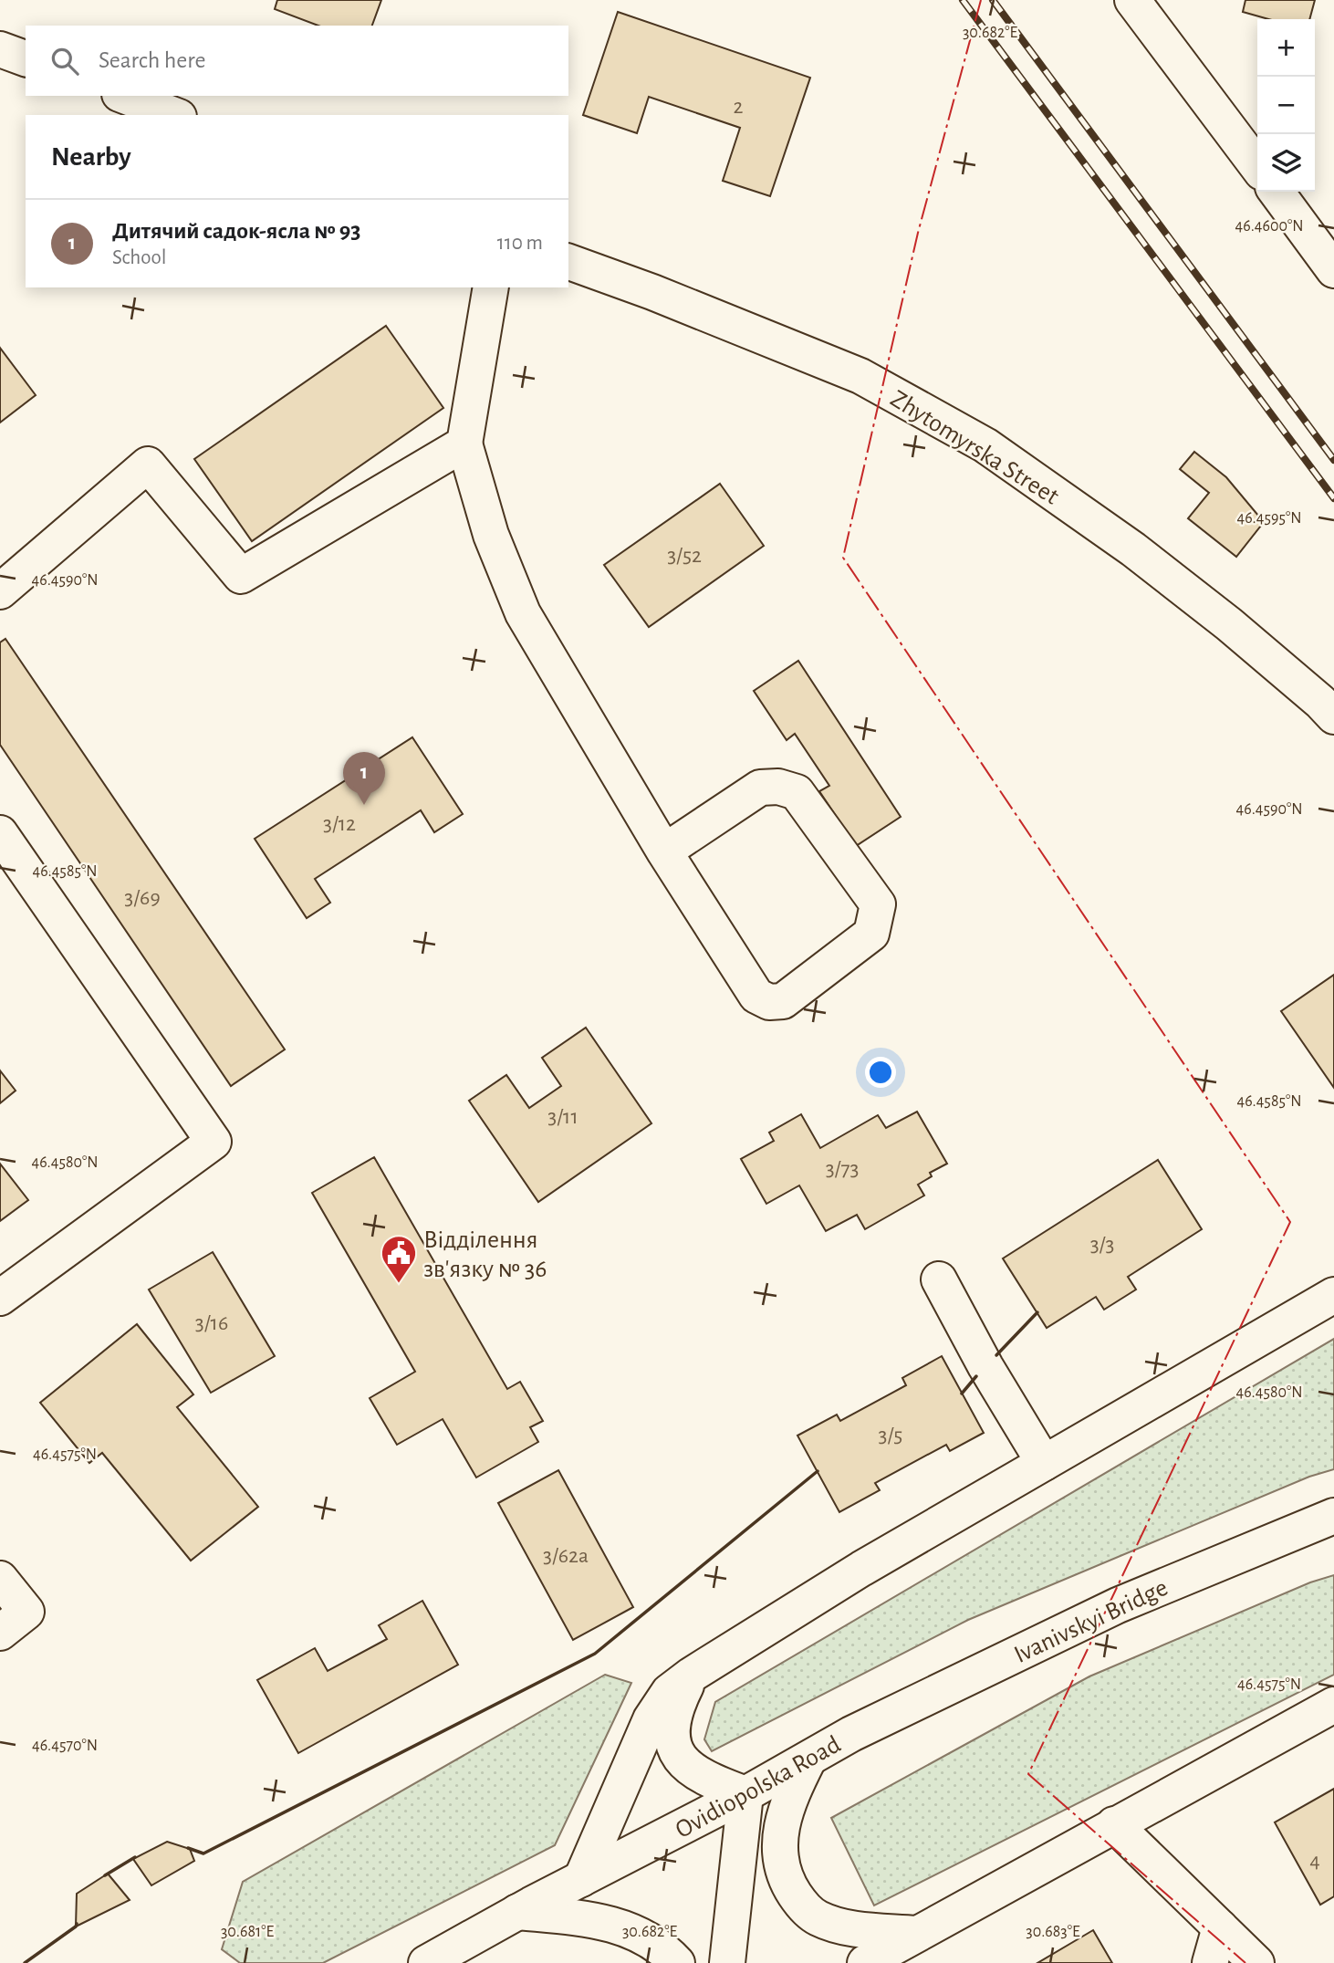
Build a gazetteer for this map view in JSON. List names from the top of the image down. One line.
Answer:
{"streets":{"street":["Zhytomyrska Street","Ivanivskyi Bridge","Ovidiopolska Road"]},"crossings":[["Ivanivskyi Bridge","Ovidiopolska Road"]],"places":{"public building":["Відділення зв'язку № 36"]},"house_numbers":["2","3/52","3/12","3/69","3/11","3/73","3/3","3/16","3/5","3/62а","4"],"page":{"map_buttons":["+","−"],"search":"Search here","heading":"Nearby","list":[{"mark":"1","name":"Дитячий садок-ясла № 93","note":"School","value":"110 m"}],"pins":"1"},"coordinates":["30.682°E","46.4600°N","46.4595°N","46.4590°N","46.4585°N","46.4580°N","46.4575°N","46.4570°N","30.681°E","30.683°E"]}
